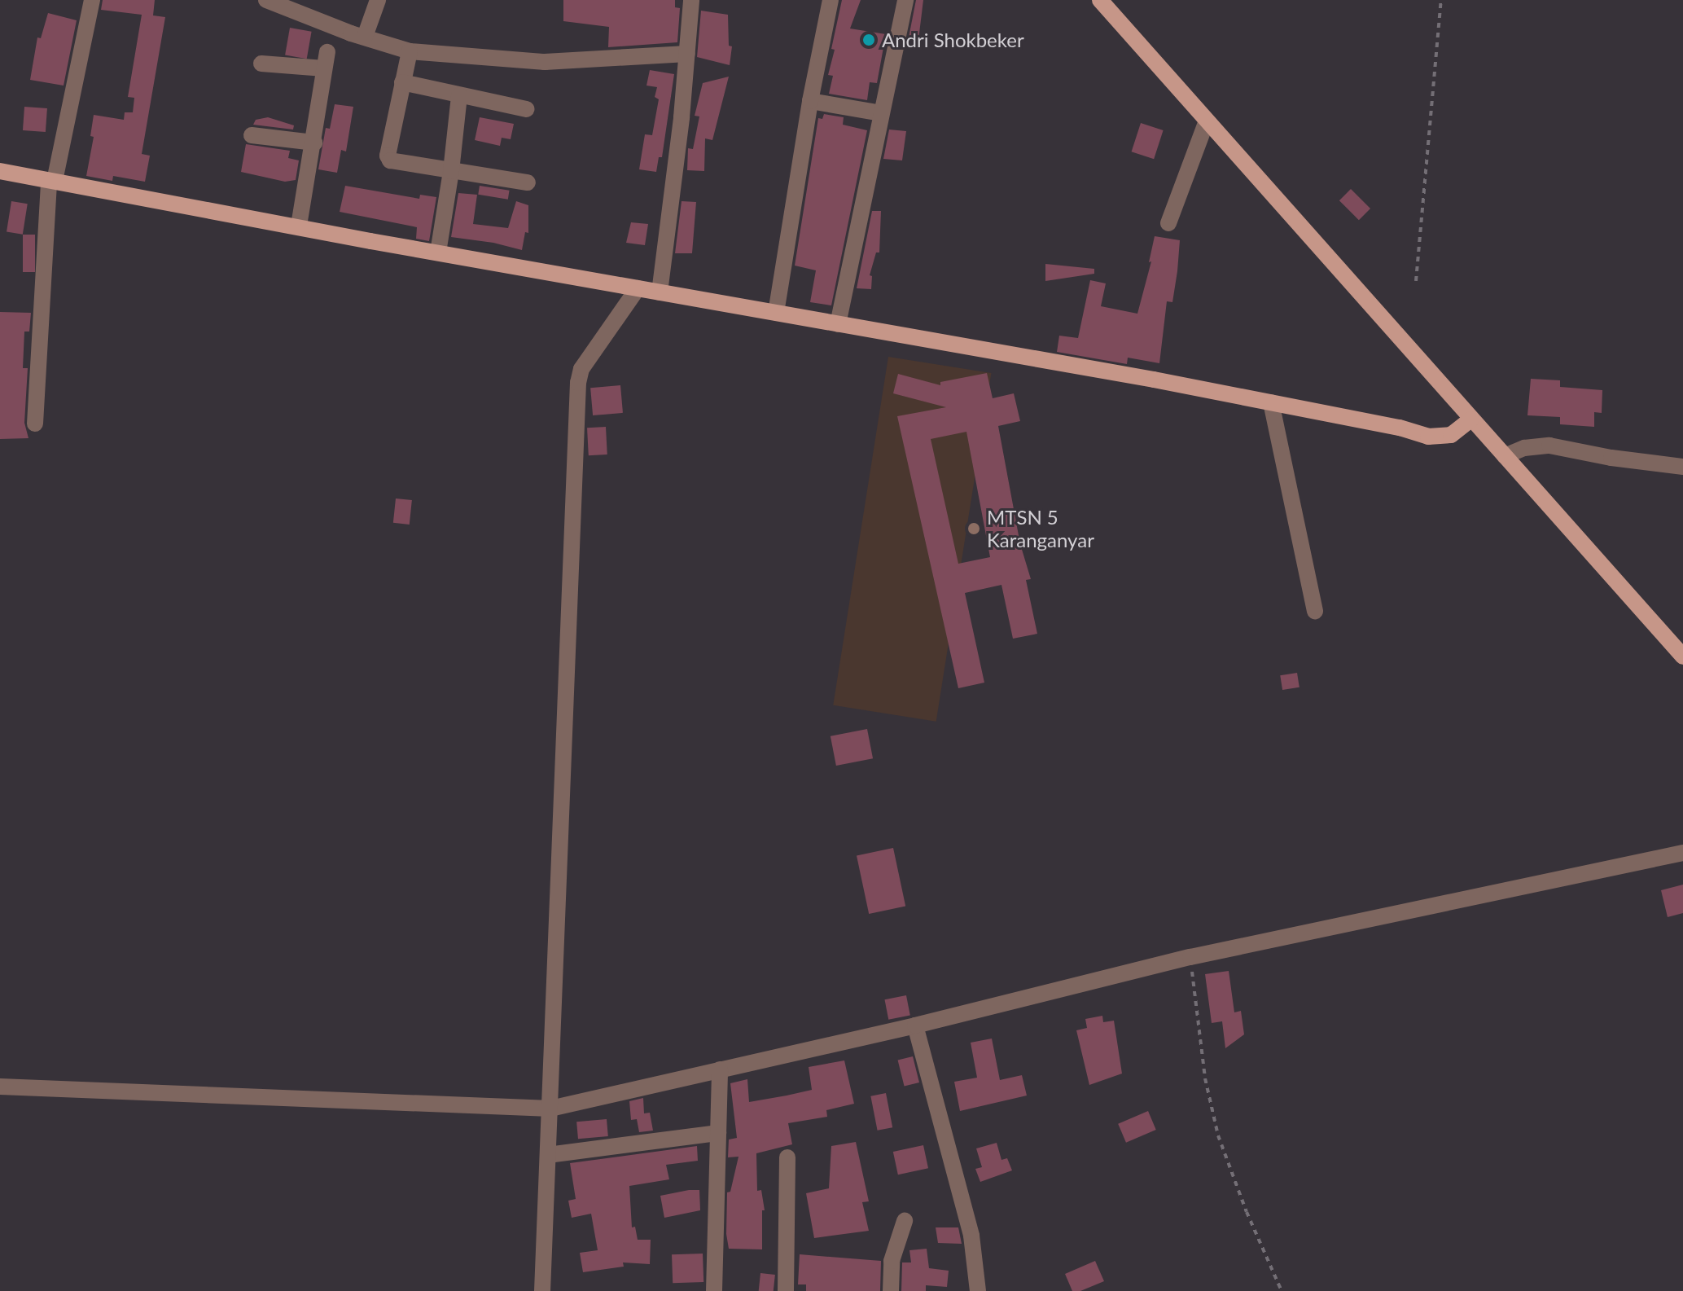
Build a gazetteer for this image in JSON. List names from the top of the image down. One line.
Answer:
{"places":["Andri Shokbeker","MTSN 5 Karanganyar"]}
